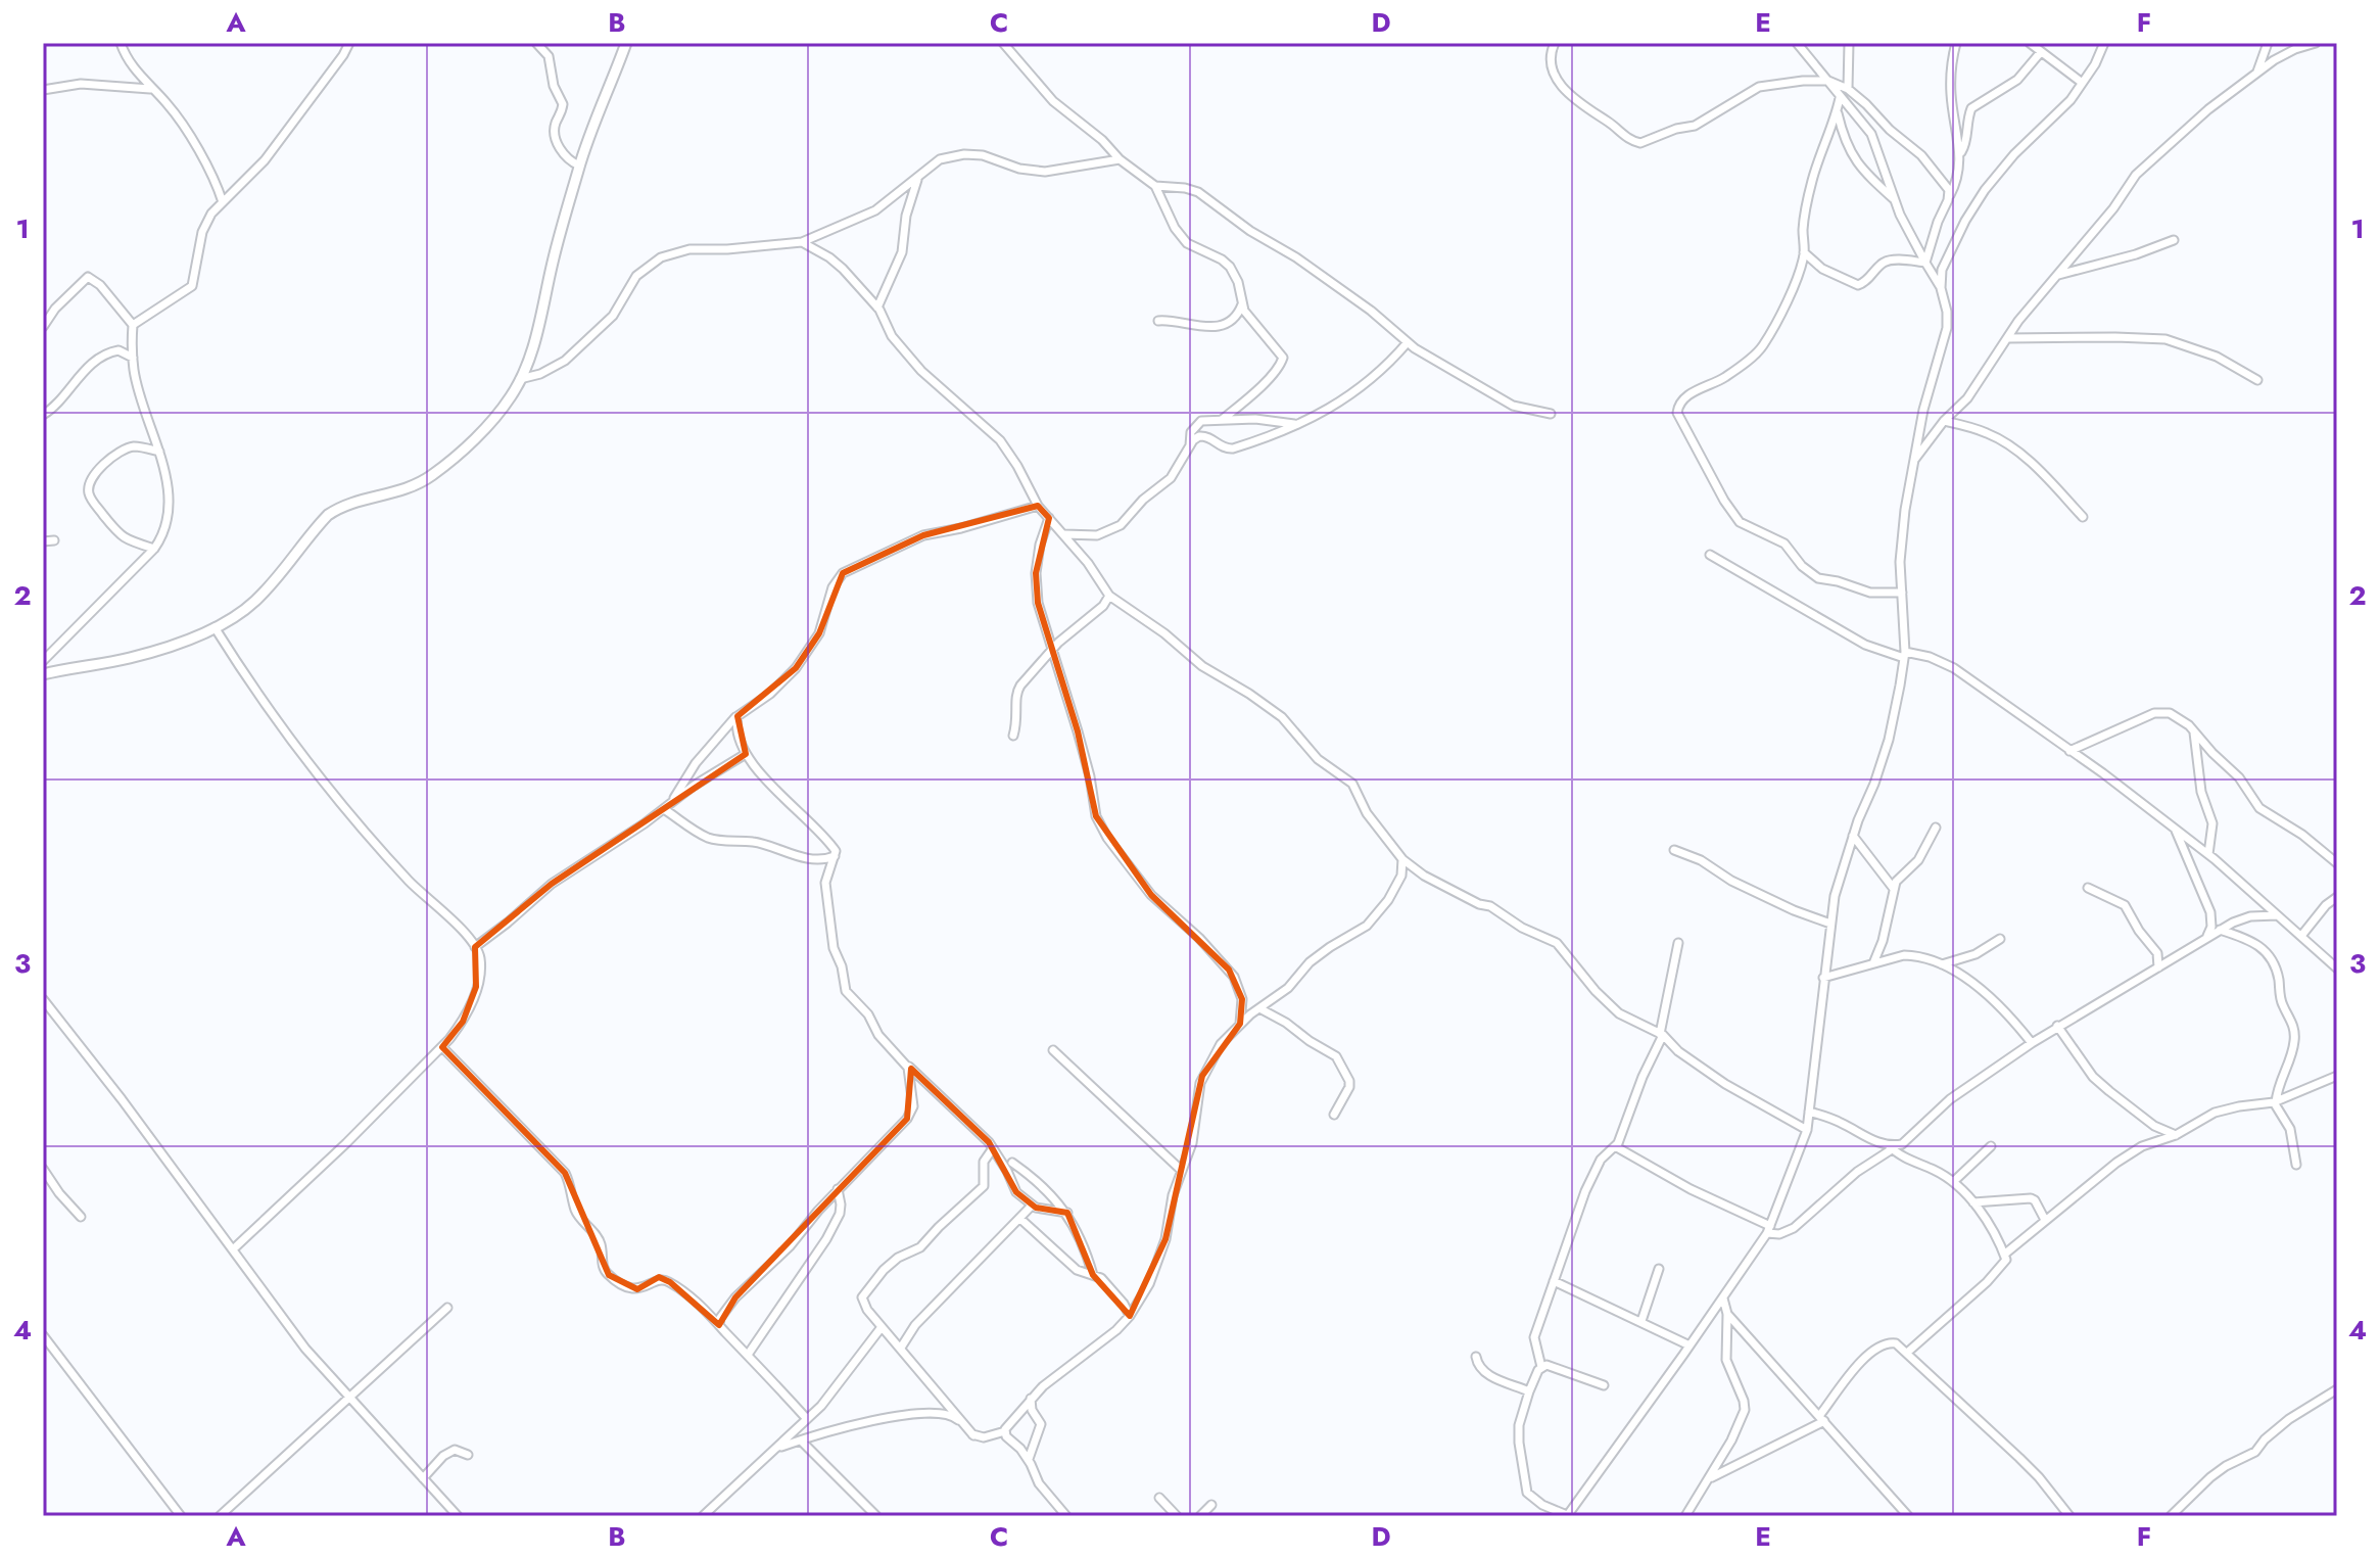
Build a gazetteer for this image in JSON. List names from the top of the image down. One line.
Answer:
{"grid":{"columns":["A","B","C","D","E","F"],"rows":["1","2","3","4"]}}
